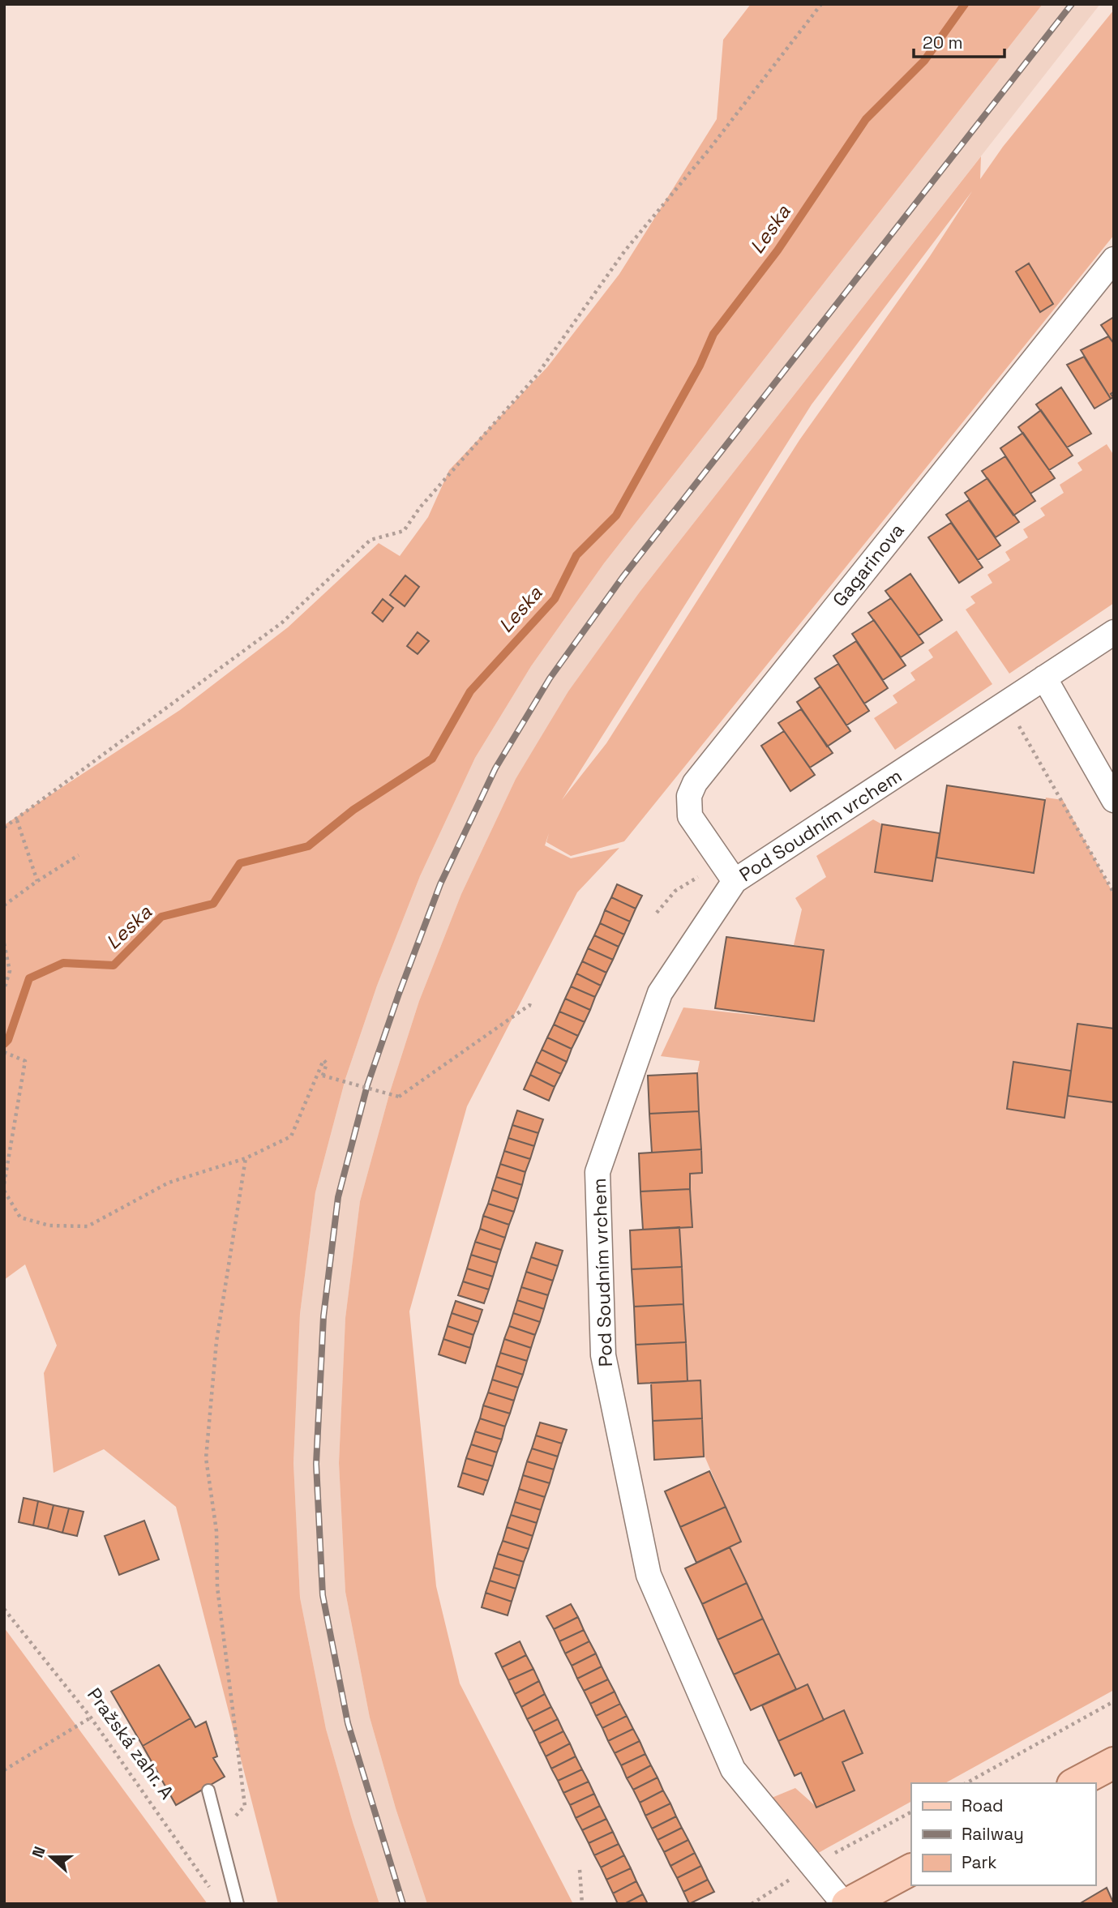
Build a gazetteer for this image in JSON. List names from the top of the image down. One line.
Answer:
{"streets":{"street":["Gagarinova","Pod Soudním vrchem"],"path":["Pražská zahr. A"]},"crossings":[["Gagarinova","Pod Soudním vrchem"]],"water":["Leska"],"legend":["Road","Railway","Park"],"scale_bar":"20 m","north":"left"}
